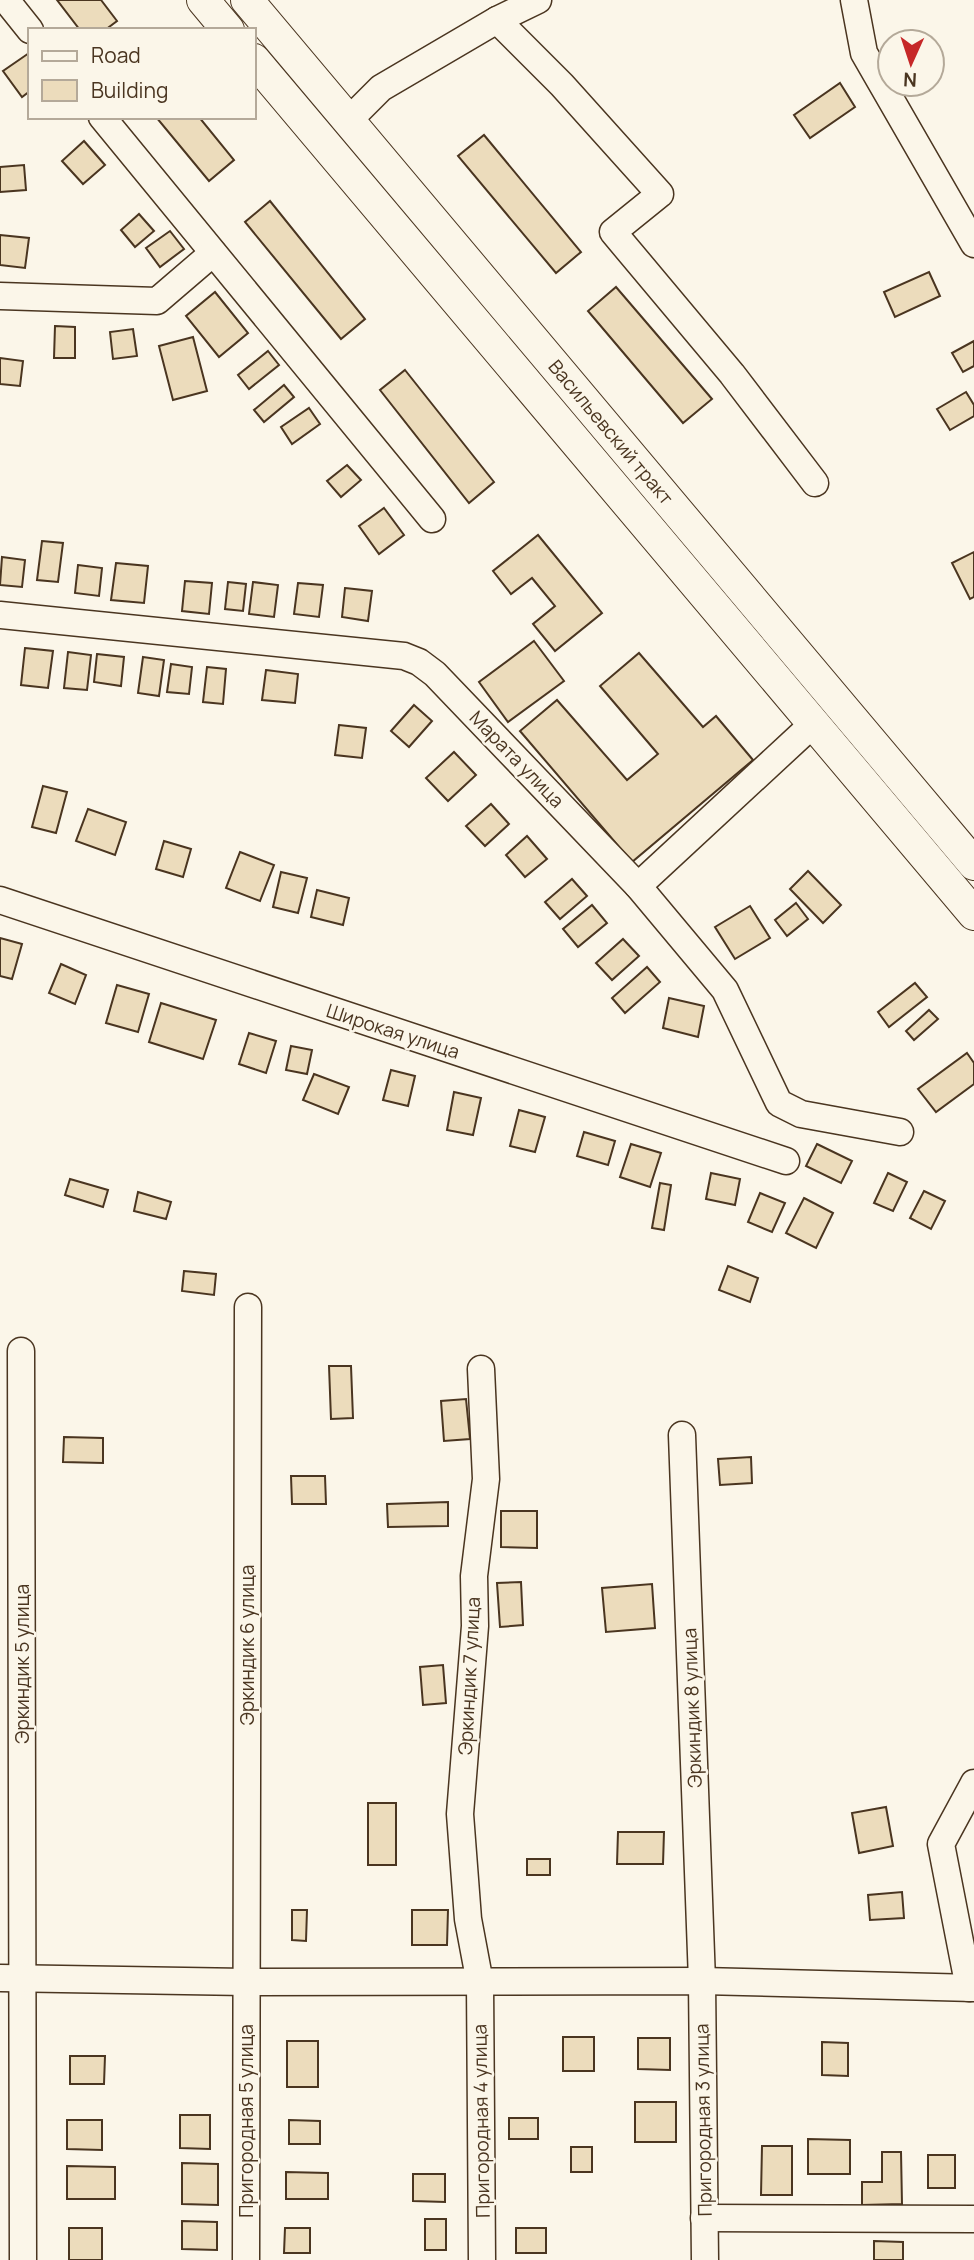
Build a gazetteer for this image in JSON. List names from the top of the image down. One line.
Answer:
{"streets":{"main road":["Васильевский тракт"],"street":["Марата улица","Широкая улица","Эркиндик 6 улица","Эркиндик 5 улица","Эркиндик 7 улица","Эркиндик 8 улица","Пригородная 3 улица","Пригородная 5 улица","Пригородная 4 улица"]},"crossings":[["Эркиндик 6 улица","Пригородная 5 улица"],["Эркиндик 7 улица","Пригородная 4 улица"],["Эркиндик 8 улица","Пригородная 3 улица"]],"legend":["Road","Building"],"north":"bottom"}
